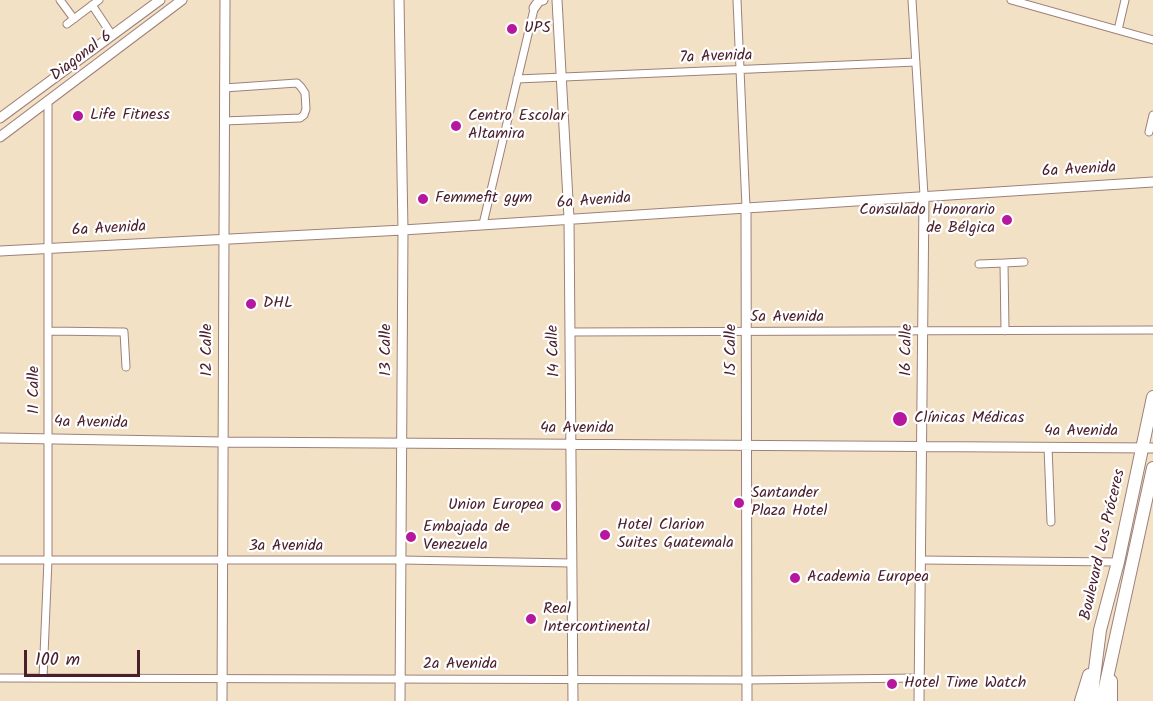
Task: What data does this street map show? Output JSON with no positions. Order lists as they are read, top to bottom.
{
  "streets": {
    "highway": ["Boulevard Los Próceres"],
    "street": [
      "Diagonal 6",
      "7a Avenida",
      "6a Avenida",
      "5a Avenida",
      "12 Calle",
      "13 Calle",
      "15 Calle",
      "16 Calle",
      "14 Calle",
      "11 Calle",
      "4a Avenida",
      "3a Avenida",
      "2a Avenida"
    ]
  },
  "crossings": [
    ["Diagonal 6", "11 Calle"],
    ["7a Avenida", "15 Calle"],
    ["7a Avenida", "16 Calle"],
    ["7a Avenida", "14 Calle"],
    ["6a Avenida", "12 Calle"],
    ["6a Avenida", "13 Calle"],
    ["6a Avenida", "15 Calle"],
    ["6a Avenida", "16 Calle"],
    ["6a Avenida", "14 Calle"],
    ["6a Avenida", "11 Calle"],
    ["5a Avenida", "15 Calle"],
    ["5a Avenida", "16 Calle"],
    ["5a Avenida", "14 Calle"],
    ["12 Calle", "4a Avenida"],
    ["12 Calle", "3a Avenida"],
    ["12 Calle", "2a Avenida"],
    ["13 Calle", "4a Avenida"],
    ["13 Calle", "3a Avenida"],
    ["13 Calle", "2a Avenida"],
    ["15 Calle", "4a Avenida"],
    ["15 Calle", "2a Avenida"],
    ["16 Calle", "4a Avenida"],
    ["16 Calle", "2a Avenida"],
    ["14 Calle", "4a Avenida"],
    ["14 Calle", "3a Avenida"],
    ["14 Calle", "2a Avenida"],
    ["11 Calle", "4a Avenida"],
    ["11 Calle", "3a Avenida"],
    ["11 Calle", "2a Avenida"],
    ["4a Avenida", "Boulevard Los Próceres"]
  ],
  "places": [
    "UPS",
    "Life Fitness",
    "Centro Escolar Altamira",
    "Femmefit gym",
    "Consulado Honorario de Bélgica",
    "DHL",
    "Clínicas Médicas",
    "Santander Plaza Hotel",
    "Union Europea",
    "Hotel Clarion Suites Guatemala",
    "Embajada de Venezuela",
    "Academia Europea",
    "Real Intercontinental",
    "Hotel Time Watch"
  ],
  "scale_bar": "100 m"
}
